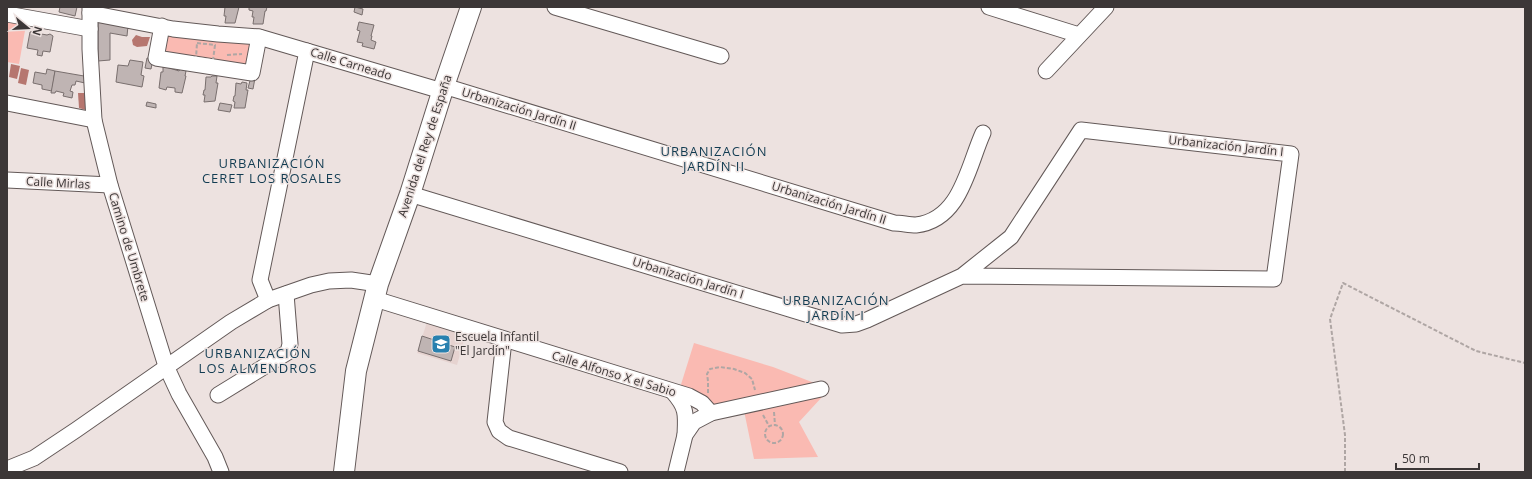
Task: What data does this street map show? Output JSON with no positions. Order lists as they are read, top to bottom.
{
  "streets": {
    "main road": ["Avenida del Rey de España"],
    "street": [
      "Calle Carneado",
      "Urbanización Jardín II",
      "Urbanización Jardín I",
      "Calle Mirlas",
      "Camino de Umbrete",
      "Calle Alfonso X el Sabio"
    ]
  },
  "crossings": [
    ["Calle Carneado", "Urbanización Jardín II"],
    ["Calle Carneado", "Avenida del Rey de España"],
    ["Calle Carneado", "Camino de Umbrete"],
    ["Urbanización Jardín II", "Avenida del Rey de España"],
    ["Avenida del Rey de España", "Urbanización Jardín I"],
    ["Avenida del Rey de España", "Calle Alfonso X el Sabio"],
    ["Calle Mirlas", "Camino de Umbrete"],
    ["Camino de Umbrete", "Calle Alfonso X el Sabio"]
  ],
  "districts": [
    "URBANIZACIÓN JARDÍN II",
    "URBANIZACIÓN CERET LOS ROSALES",
    "URBANIZACIÓN JARDÍN I",
    "URBANIZACIÓN LOS ALMENDROS"
  ],
  "places": {
    "school or university": ["Escuela Infantil \"El Jardín\""]
  },
  "scale_bar": "50 m",
  "north": "right"
}
